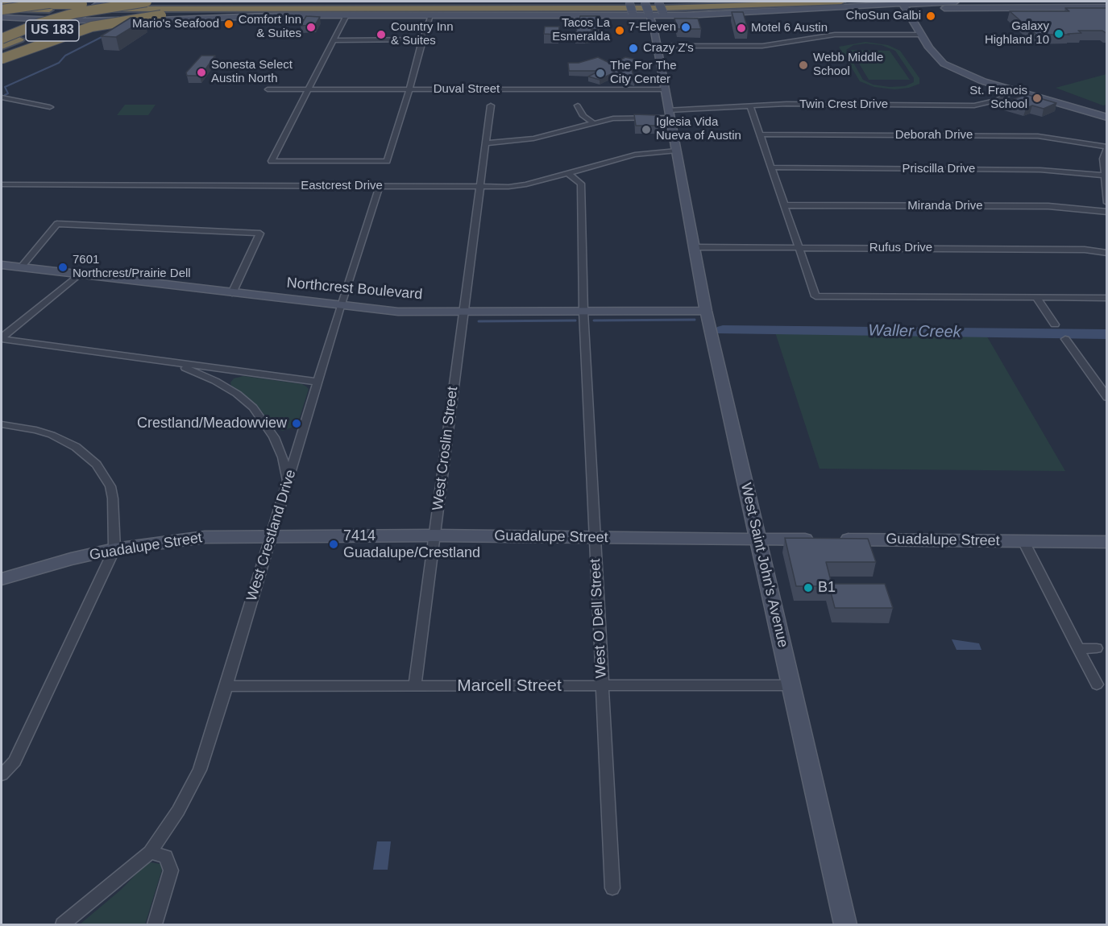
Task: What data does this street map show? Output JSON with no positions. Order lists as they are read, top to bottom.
{
  "streets": {
    "highway": ["US 183"],
    "street": [
      "Duval Street",
      "Twin Crest Drive",
      "Deborah Drive",
      "Priscilla Drive",
      "Eastcrest Drive",
      "Miranda Drive",
      "Rufus Drive",
      "Northcrest Boulevard",
      "West Croslin Street",
      "West Crestland Drive",
      "Guadalupe Street",
      "West Saint John's Avenue",
      "West O Dell Street",
      "Marcell Street"
    ]
  },
  "crossings": [
    ["Duval Street", "West Saint John's Avenue"],
    ["Twin Crest Drive", "West Croslin Street"],
    ["Twin Crest Drive", "West Saint John's Avenue"],
    ["Eastcrest Drive", "West Croslin Street"],
    ["Eastcrest Drive", "West Crestland Drive"],
    ["Eastcrest Drive", "West Saint John's Avenue"],
    ["Eastcrest Drive", "West O Dell Street"],
    ["Rufus Drive", "West Saint John's Avenue"],
    ["Northcrest Boulevard", "West Croslin Street"],
    ["Northcrest Boulevard", "West Crestland Drive"],
    ["Northcrest Boulevard", "West Saint John's Avenue"],
    ["Northcrest Boulevard", "West O Dell Street"],
    ["West Croslin Street", "Guadalupe Street"],
    ["West Croslin Street", "Marcell Street"],
    ["West Crestland Drive", "Guadalupe Street"],
    ["West Crestland Drive", "Marcell Street"],
    ["Guadalupe Street", "West Saint John's Avenue"],
    ["Guadalupe Street", "West O Dell Street"],
    ["West Saint John's Avenue", "Marcell Street"],
    ["West O Dell Street", "Marcell Street"]
  ],
  "water": ["Waller Creek"],
  "places": [
    "ChoSun Galbi",
    "Mario's Seafood",
    "Comfort Inn & Suites",
    "7-Eleven",
    "Motel 6 Austin",
    "Tacos La Esmeralda",
    "Galaxy Highland 10",
    "Country Inn & Suites",
    "Crazy Z's",
    "Webb Middle School",
    "Sonesta Select Austin North",
    "The For The City Center",
    "St. Francis School",
    "Iglesia Vida Nueva of Austin",
    "7601 Northcrest/Prairie Dell",
    "Crestland/Meadowview",
    "7414 Guadalupe/Crestland",
    "B1"
  ]
}
